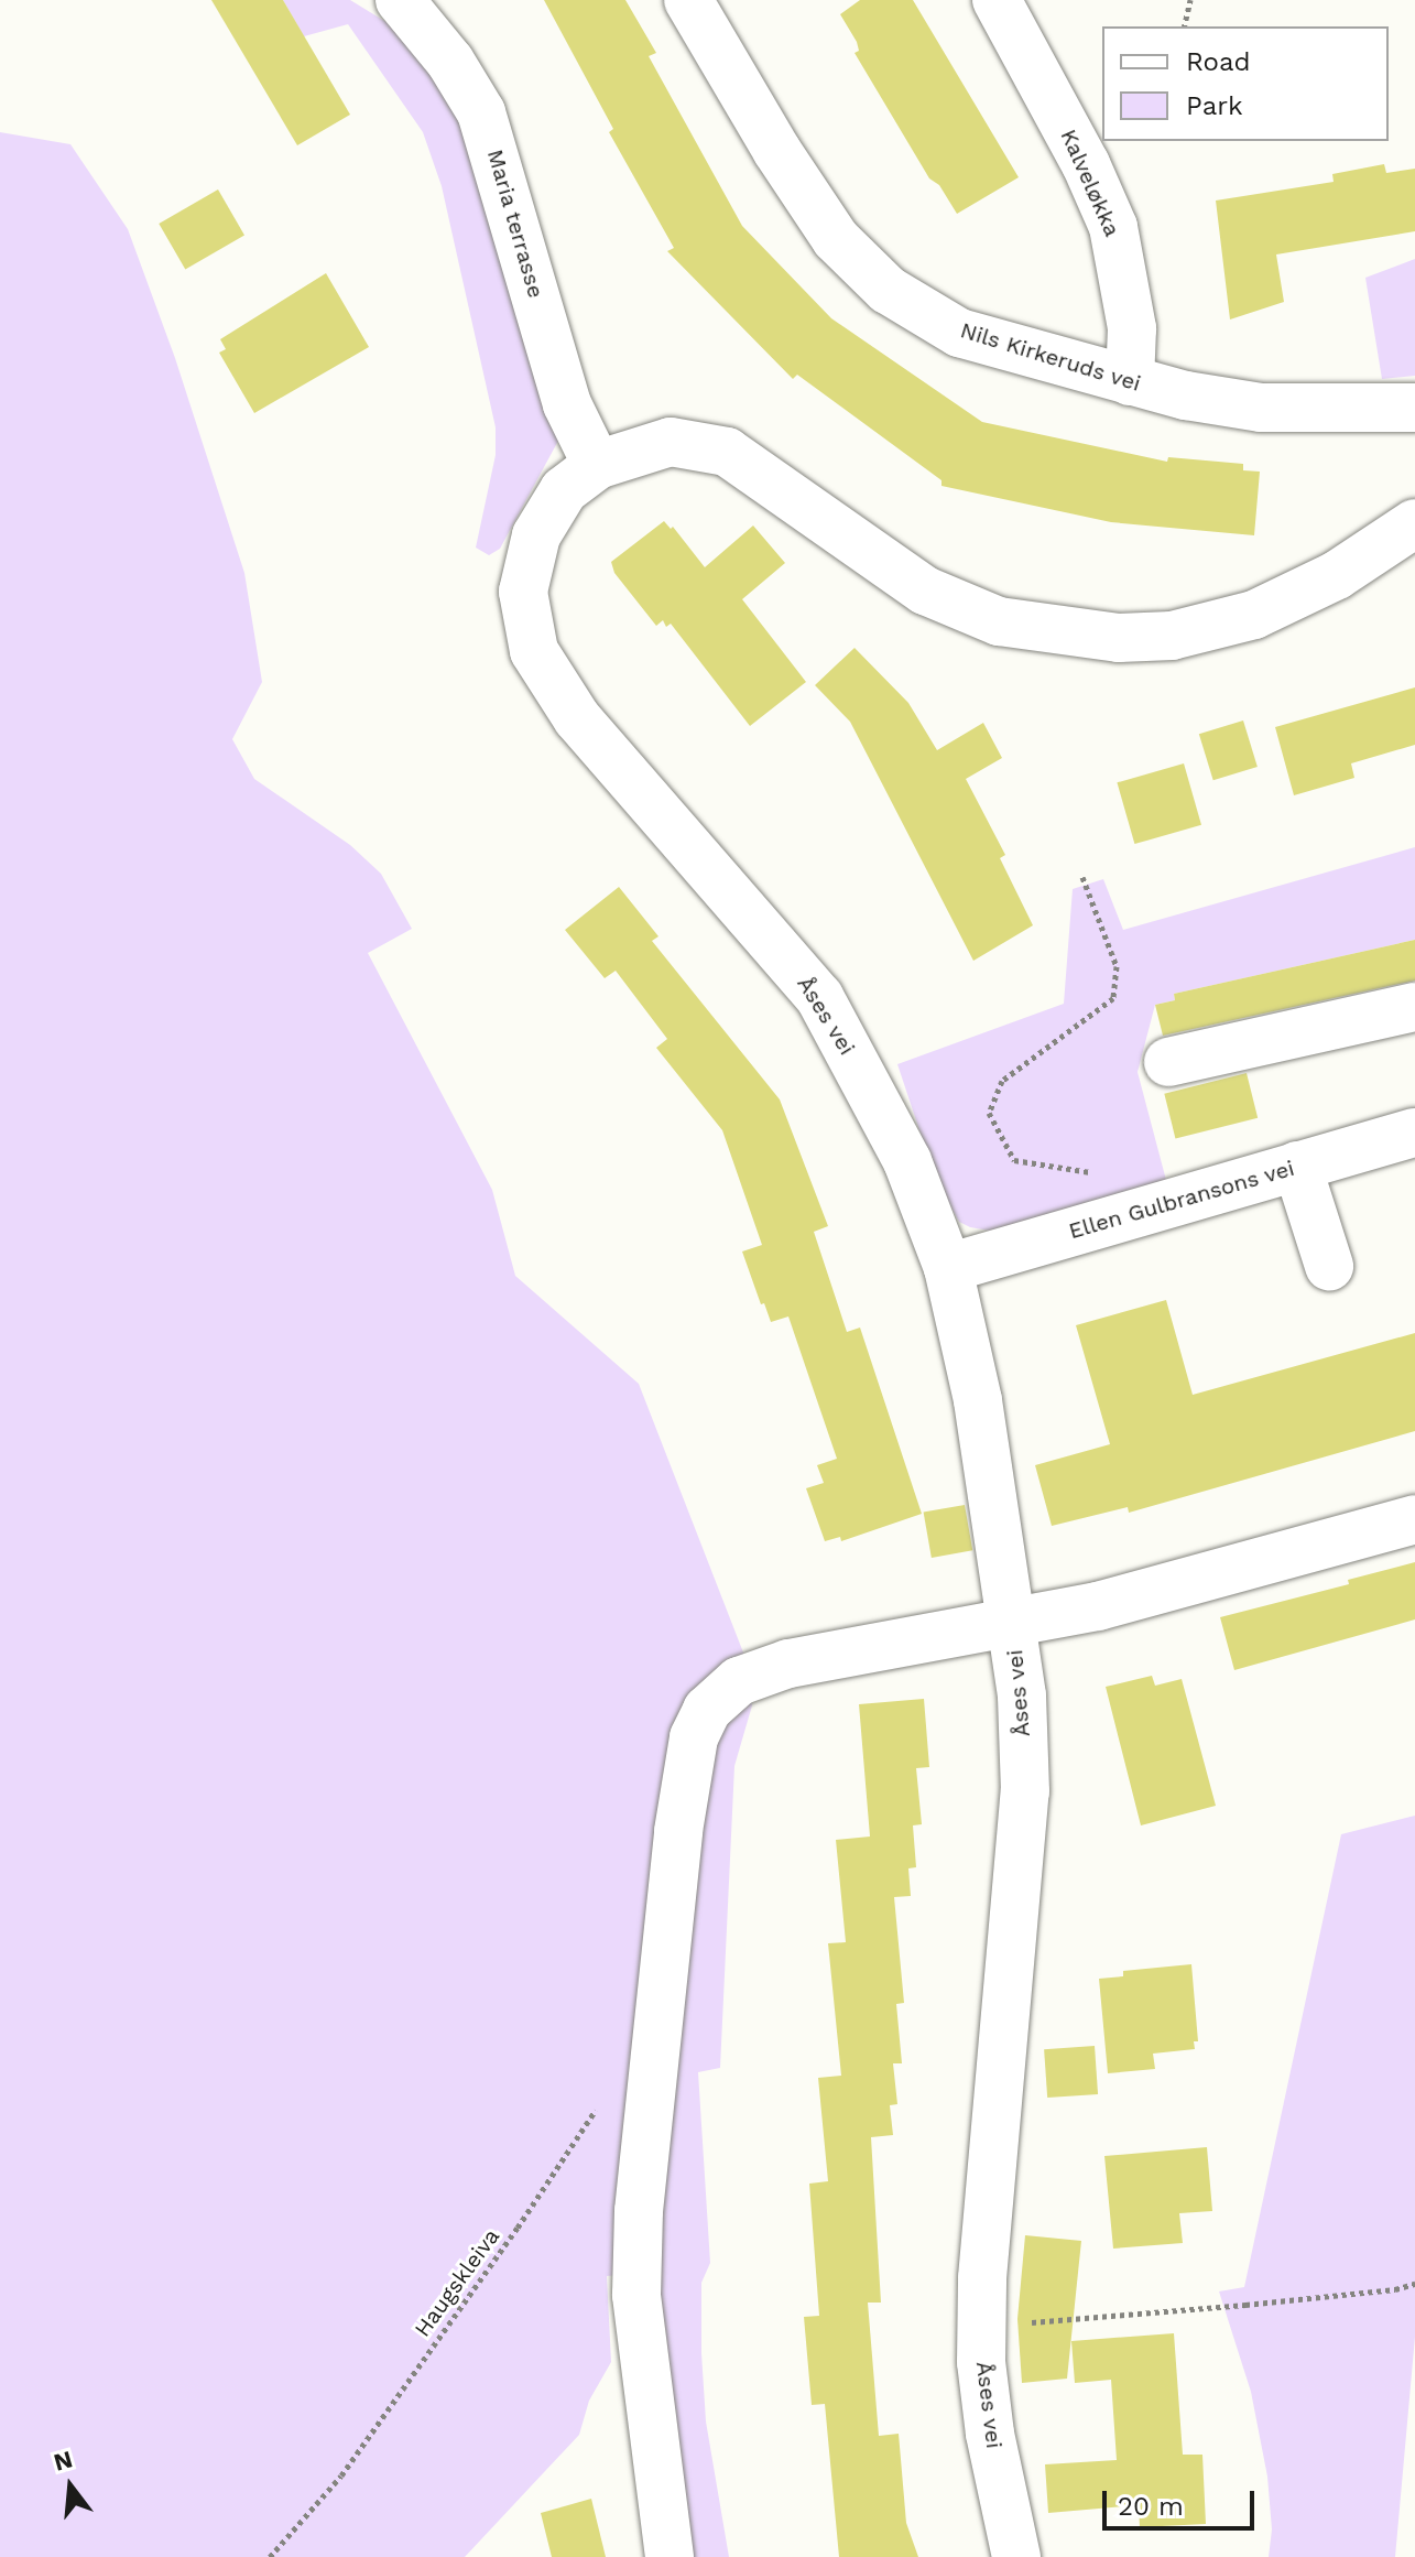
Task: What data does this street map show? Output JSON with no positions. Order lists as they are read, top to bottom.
{
  "streets": {
    "street": [
      "Kalveløkka",
      "Maria terrasse",
      "Nils Kirkeruds vei",
      "Åses vei",
      "Ellen Gulbransons vei"
    ],
    "path": ["Haugskleiva"]
  },
  "crossings": [
    ["Kalveløkka", "Nils Kirkeruds vei"],
    ["Maria terrasse", "Åses vei"],
    ["Åses vei", "Ellen Gulbransons vei"]
  ],
  "legend": ["Road", "Park"],
  "scale_bar": "20 m",
  "north": "top"
}
